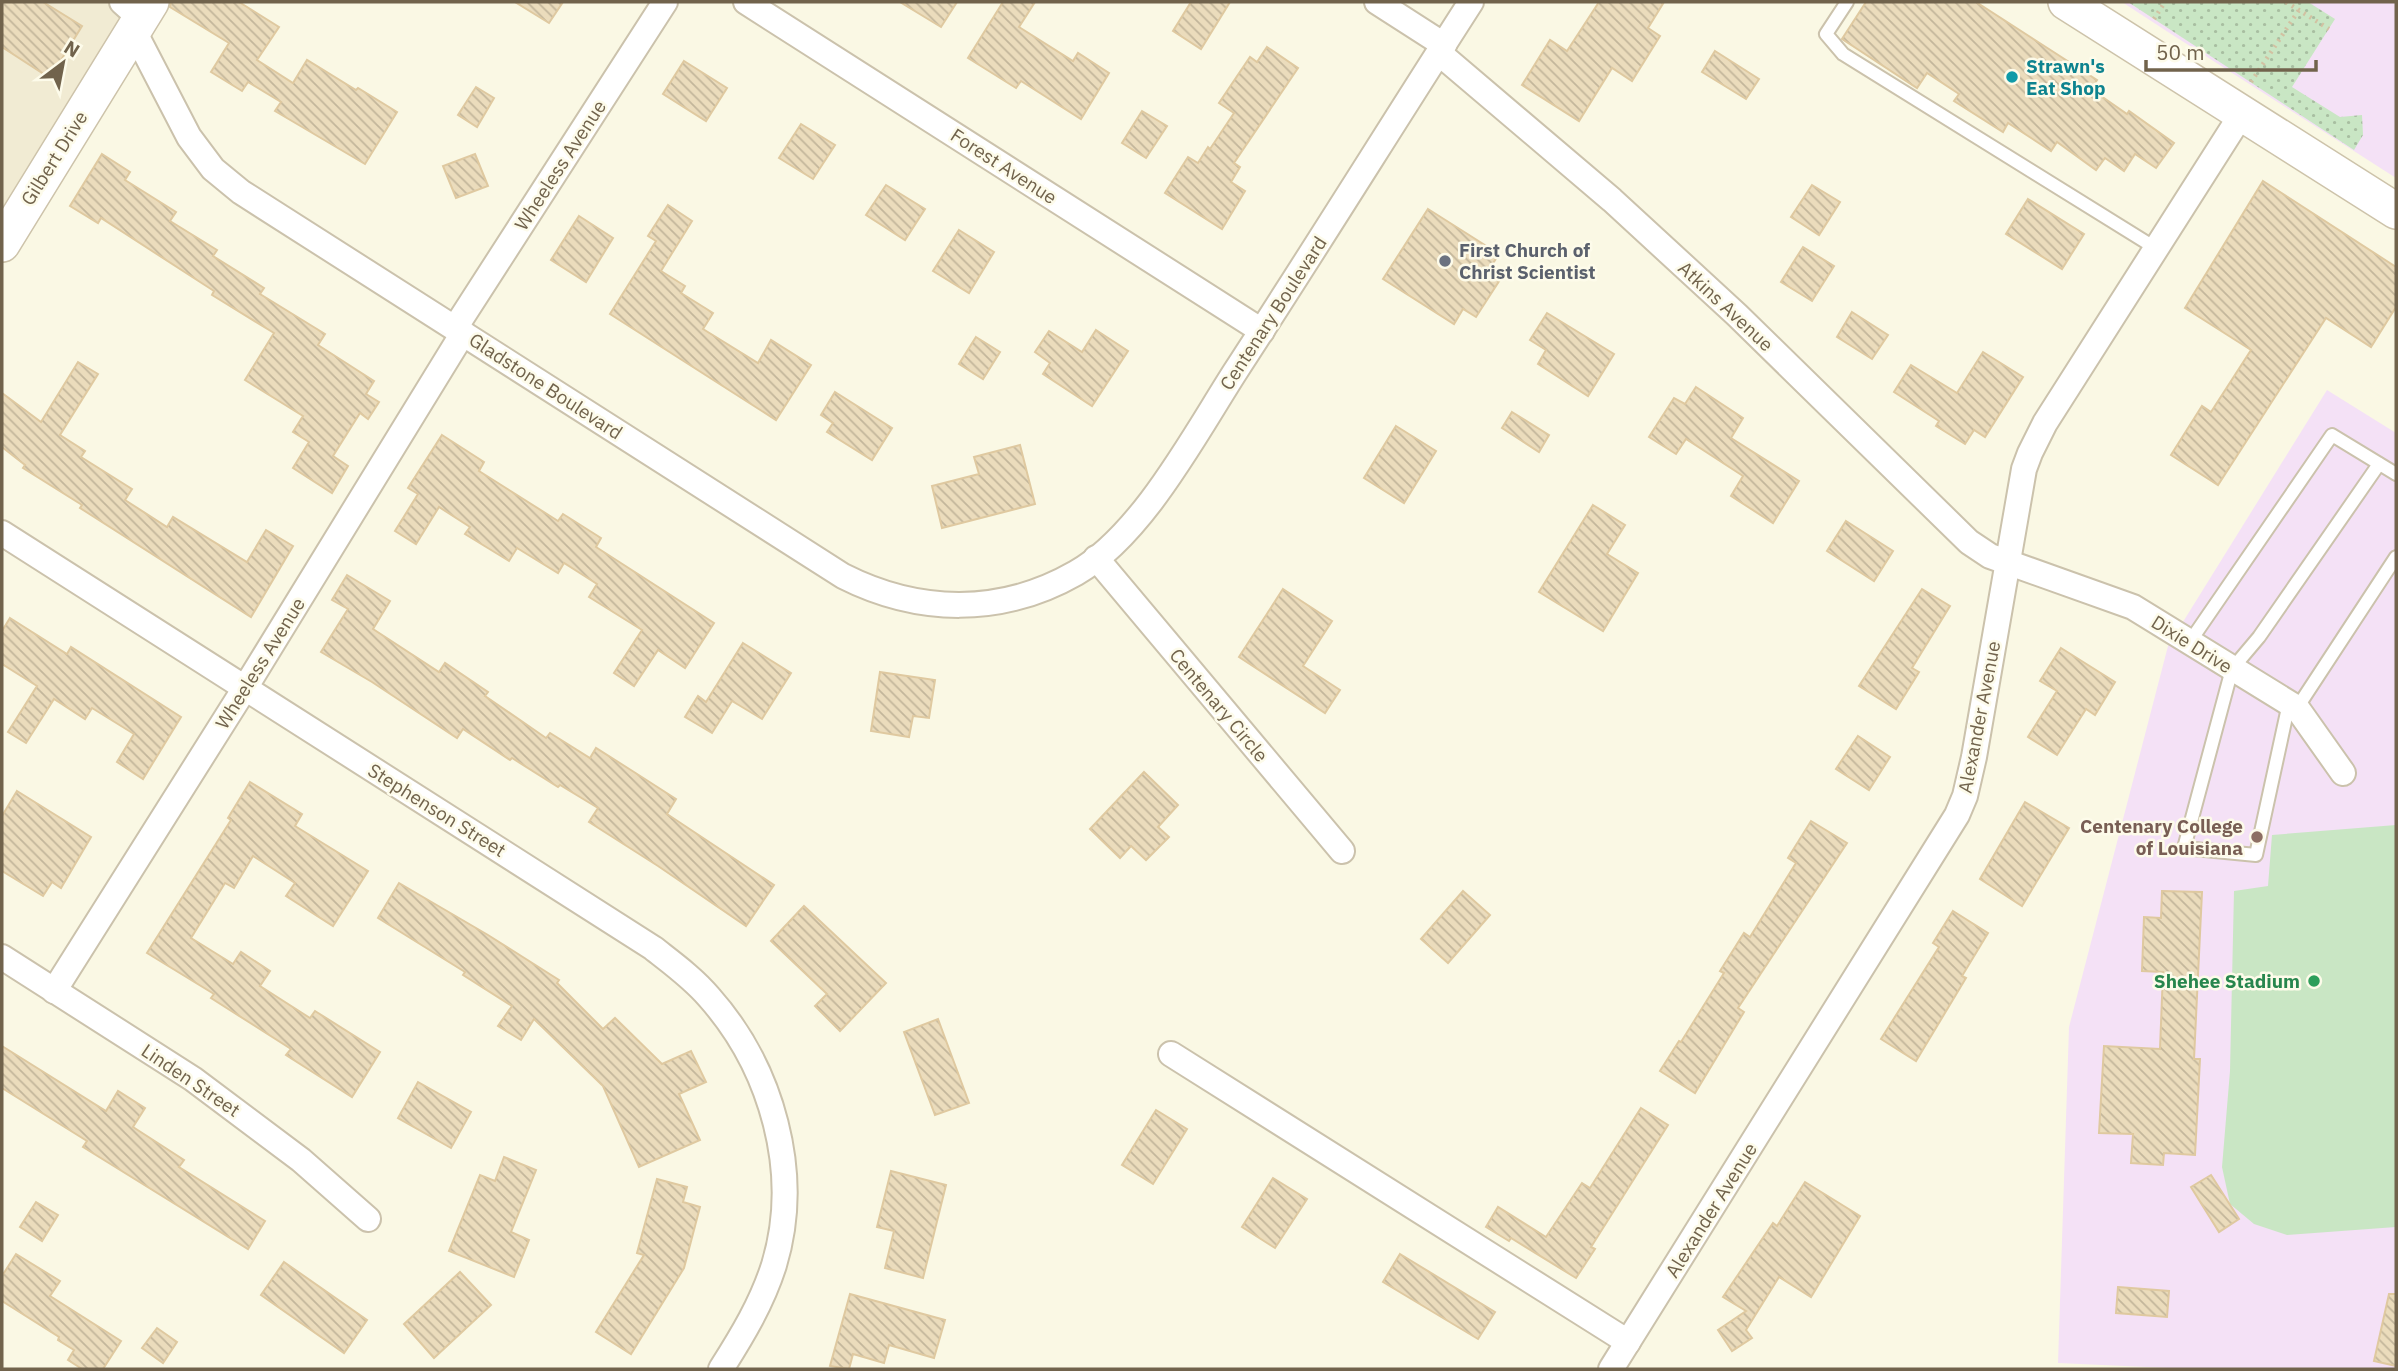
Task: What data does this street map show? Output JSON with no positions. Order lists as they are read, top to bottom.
{
  "streets": {
    "main road": ["Gilbert Drive"],
    "street": [
      "Wheeless Avenue",
      "Forest Avenue",
      "Atkins Avenue",
      "Centenary Boulevard",
      "Gladstone Boulevard",
      "Dixie Drive",
      "Centenary Circle",
      "Alexander Avenue",
      "Stephenson Street",
      "Linden Street"
    ]
  },
  "crossings": [
    ["Gilbert Drive", "Gladstone Boulevard"],
    ["Wheeless Avenue", "Gladstone Boulevard"],
    ["Wheeless Avenue", "Stephenson Street"],
    ["Wheeless Avenue", "Linden Street"],
    ["Forest Avenue", "Centenary Boulevard"],
    ["Atkins Avenue", "Centenary Boulevard"],
    ["Atkins Avenue", "Dixie Drive"],
    ["Atkins Avenue", "Alexander Avenue"],
    ["Centenary Boulevard", "Gladstone Boulevard"],
    ["Centenary Boulevard", "Centenary Circle"],
    ["Dixie Drive", "Alexander Avenue"]
  ],
  "places": [
    "Strawn's Eat Shop",
    "First Church of Christ Scientist",
    "Centenary College of Louisiana",
    "Shehee Stadium"
  ],
  "scale_bar": "50 m",
  "north": "top right"
}
